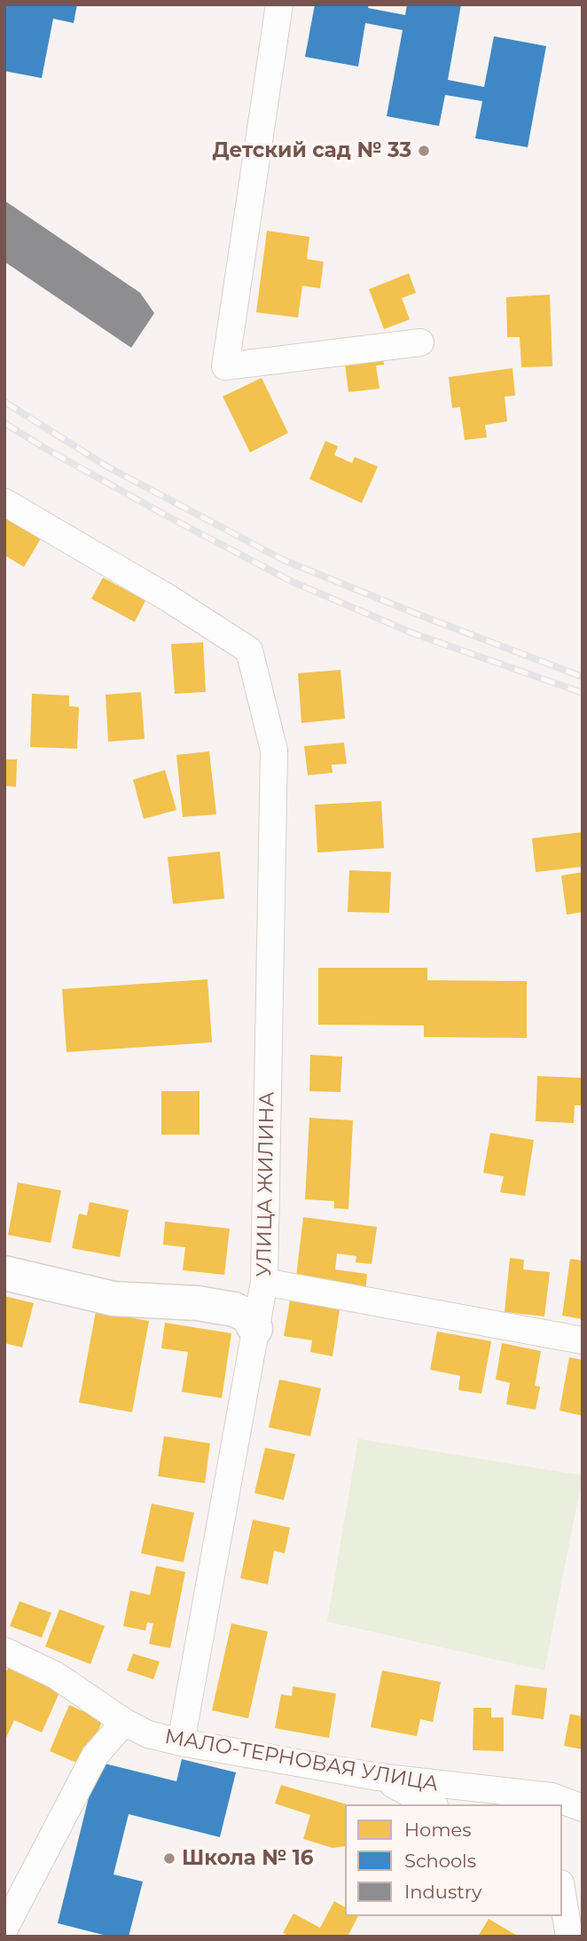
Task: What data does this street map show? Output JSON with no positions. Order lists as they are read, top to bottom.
{
  "streets": {
    "street": ["УЛИЦА ЖИЛИНА", "МАЛО-ТЕРНОВАЯ УЛИЦА"]
  },
  "crossings": [
    ["УЛИЦА ЖИЛИНА", "МАЛО-ТЕРНОВАЯ УЛИЦА"]
  ],
  "places": ["Детский сад № 33", "Школа № 16"],
  "legend": ["Homes", "Schools", "Industry"]
}
